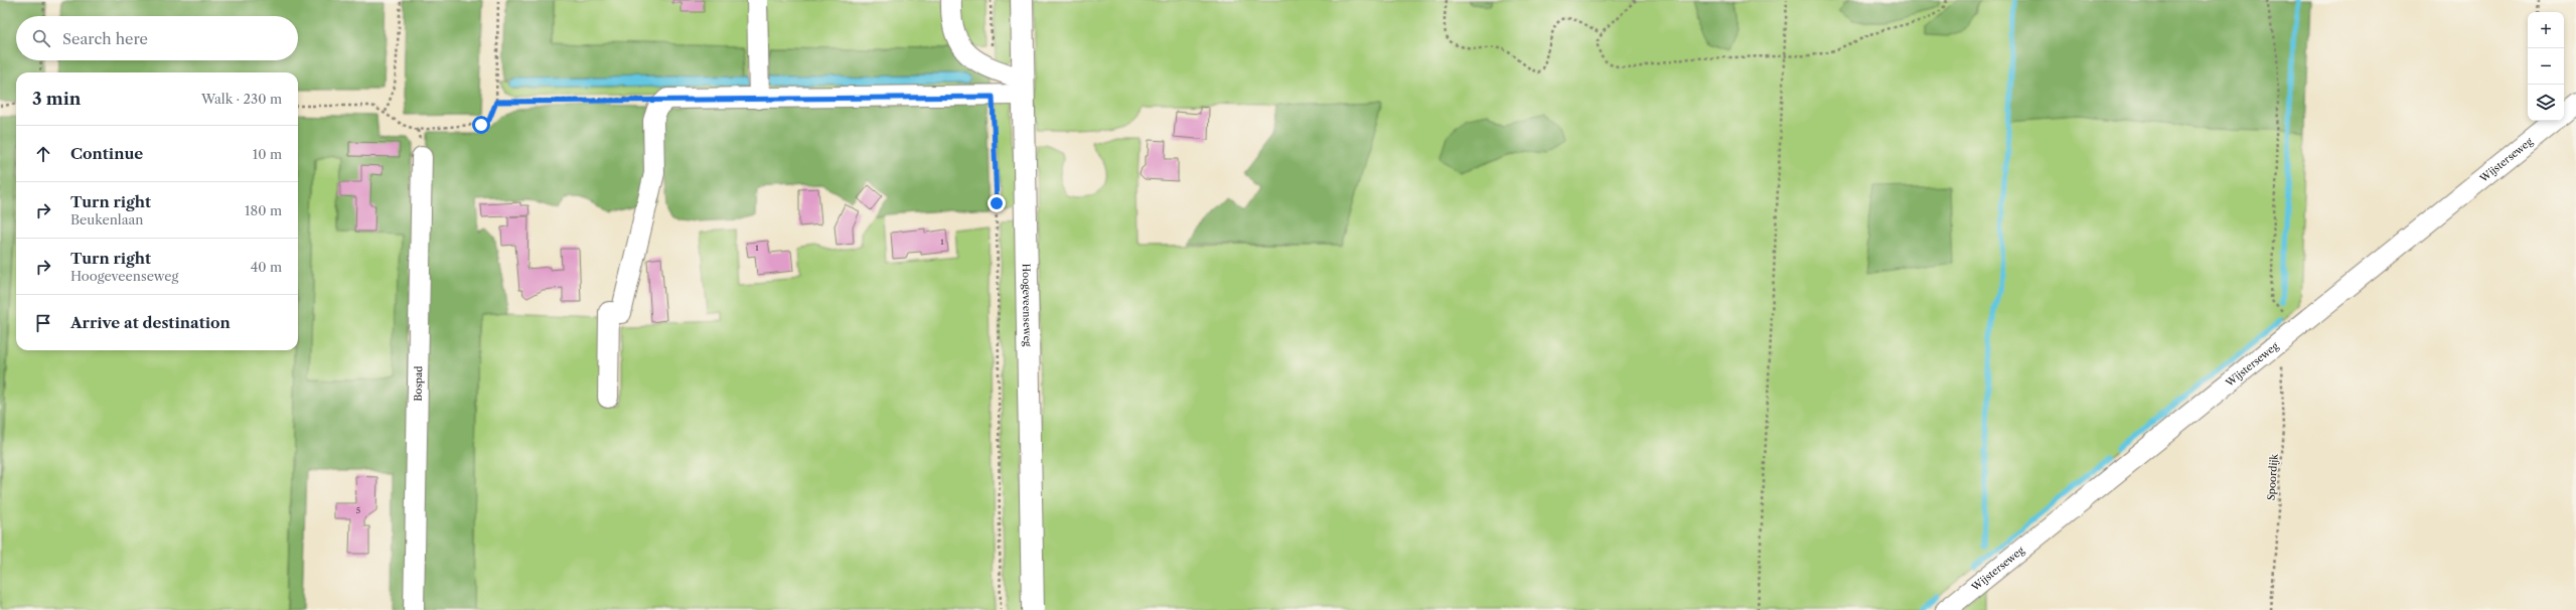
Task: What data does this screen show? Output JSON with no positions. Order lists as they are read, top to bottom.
{
  "streets": {
    "main road": ["Hoogeveenseweg"],
    "street": ["Wijsterseweg", "Bospad"],
    "path": ["Spoordijk"]
  },
  "crossings": [
    ["Wijsterseweg", "Spoordijk"]
  ],
  "house_numbers": ["1", "1", "5"],
  "page": {
    "map_buttons": ["+", "−"],
    "search": "Search here",
    "heading": ["3 min", "Walk · 230 m"],
    "list": [
      ["Continue", "10 m"],
      ["Turn right", "Beukenlaan", "180 m"],
      ["Turn right", "Hoogeveenseweg", "40 m"],
      "Arrive at destination"
    ]
  }
}
